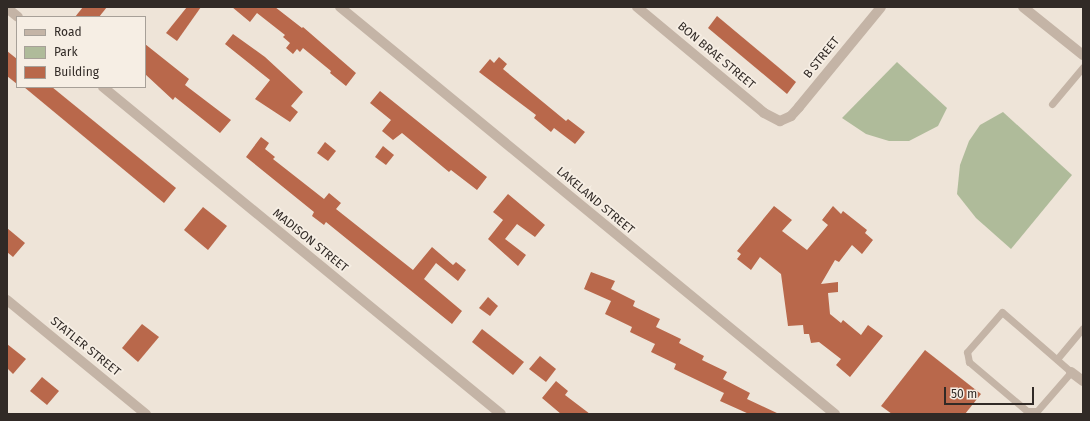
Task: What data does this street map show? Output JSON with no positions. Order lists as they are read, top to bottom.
{
  "streets": {
    "street": [
      "BON BRAE STREET",
      "B STREET",
      "LAKELAND STREET",
      "MADISON STREET",
      "STATLER STREET"
    ]
  },
  "crossings": [
    ["BON BRAE STREET", "B STREET"]
  ],
  "legend": ["Road", "Park", "Building"],
  "scale_bar": "50 m"
}
